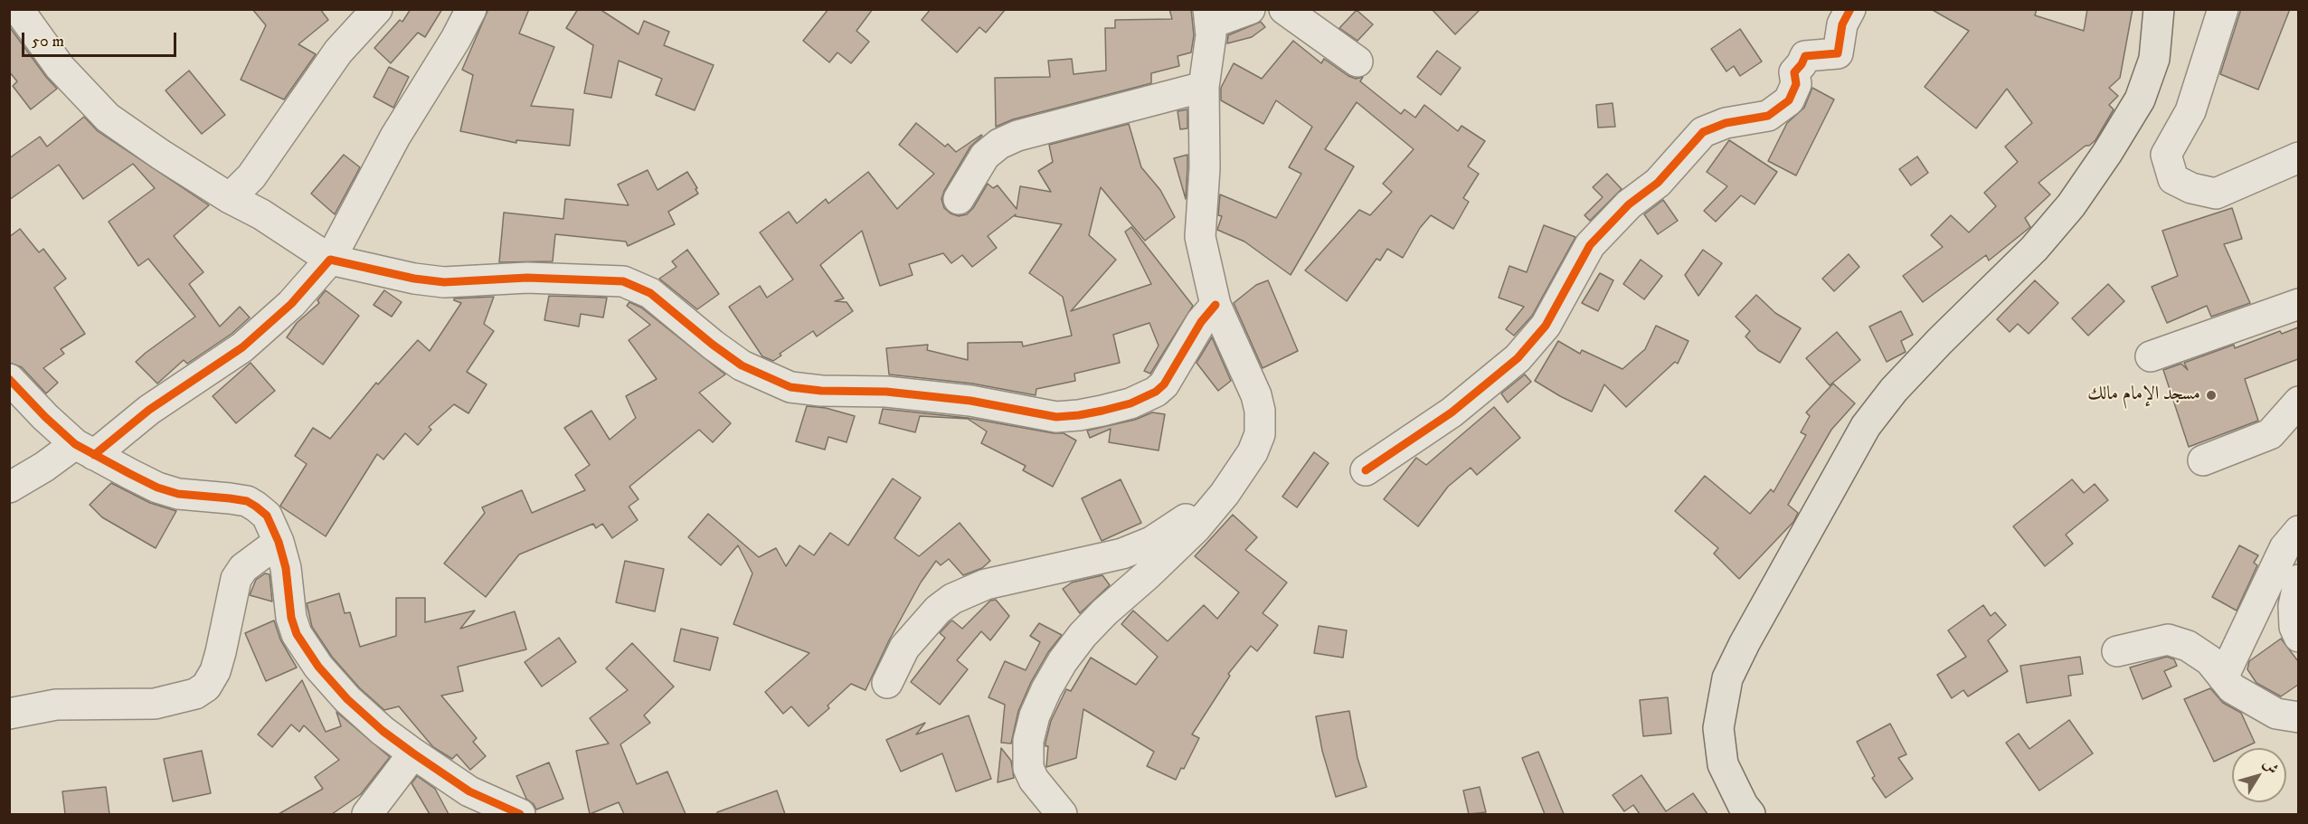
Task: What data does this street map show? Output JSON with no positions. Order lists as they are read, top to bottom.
{
  "places": ["مسجد الإمام مالك"],
  "scale_bar": "50 m",
  "north": "top right"
}
